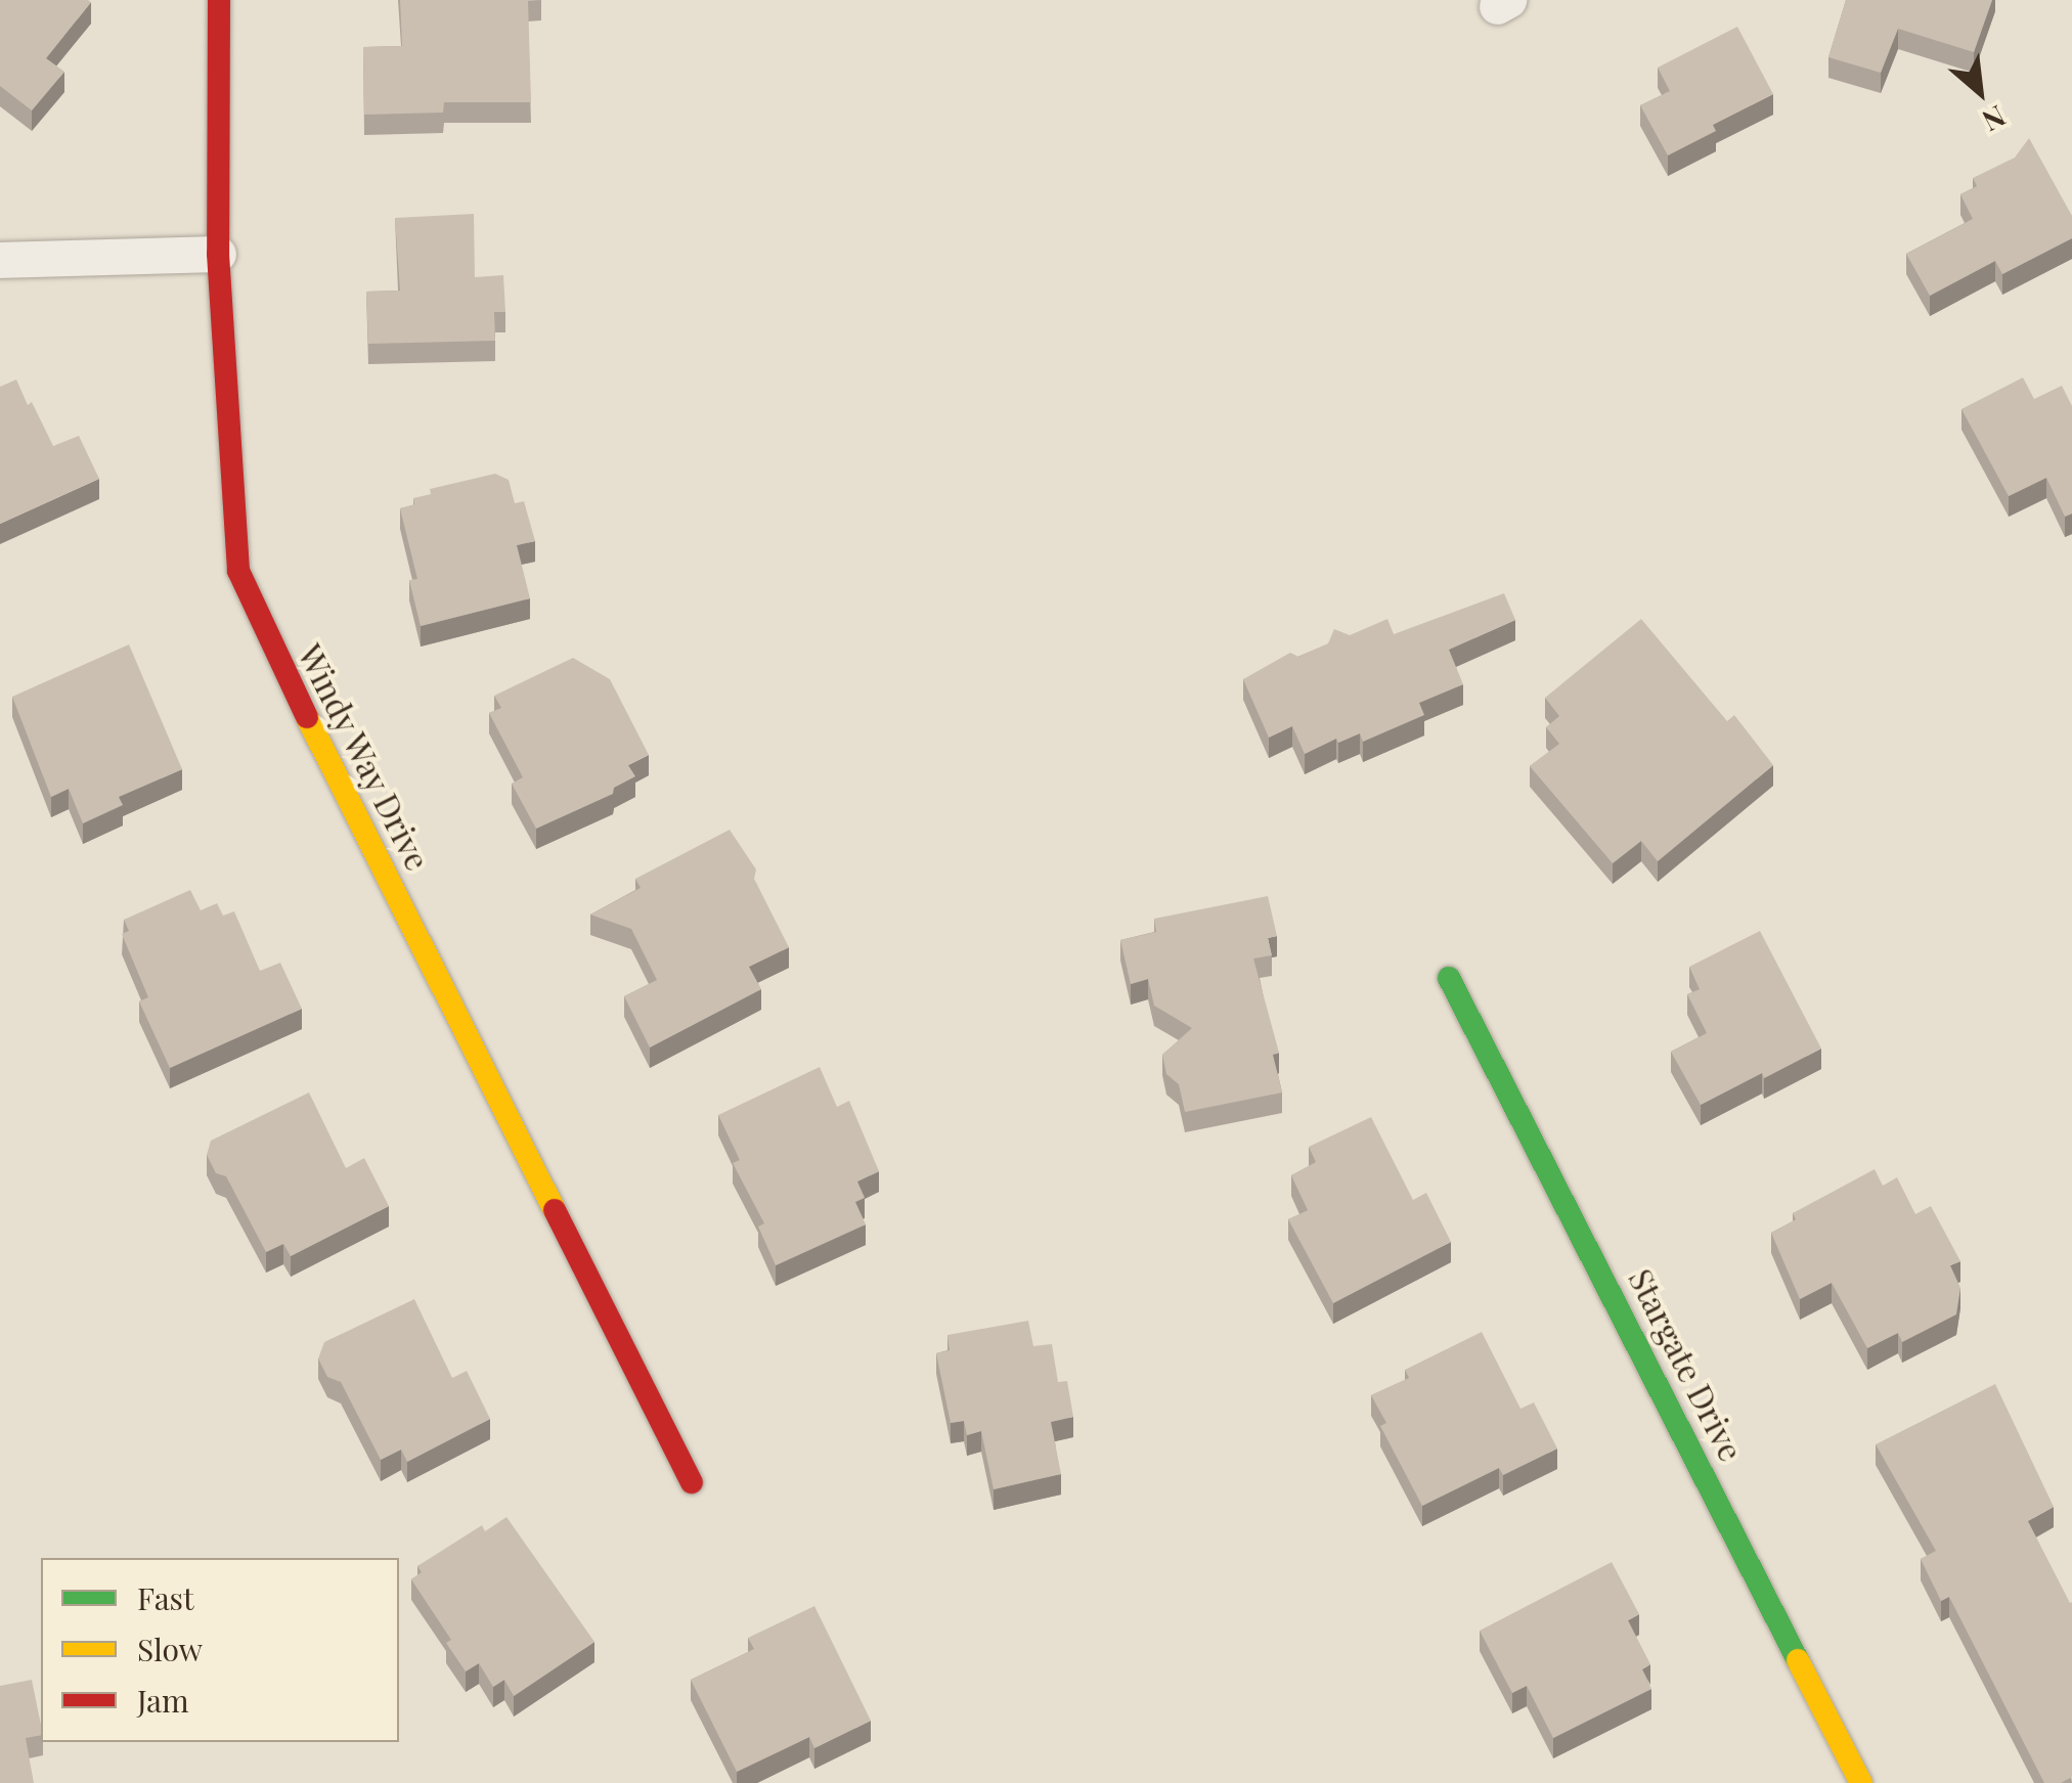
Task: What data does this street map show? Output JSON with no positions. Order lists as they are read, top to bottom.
{
  "streets": {
    "street": ["Windy Way Drive", "Stargate Drive"]
  },
  "legend": ["Fast", "Slow", "Jam"],
  "north": "bottom right"
}
